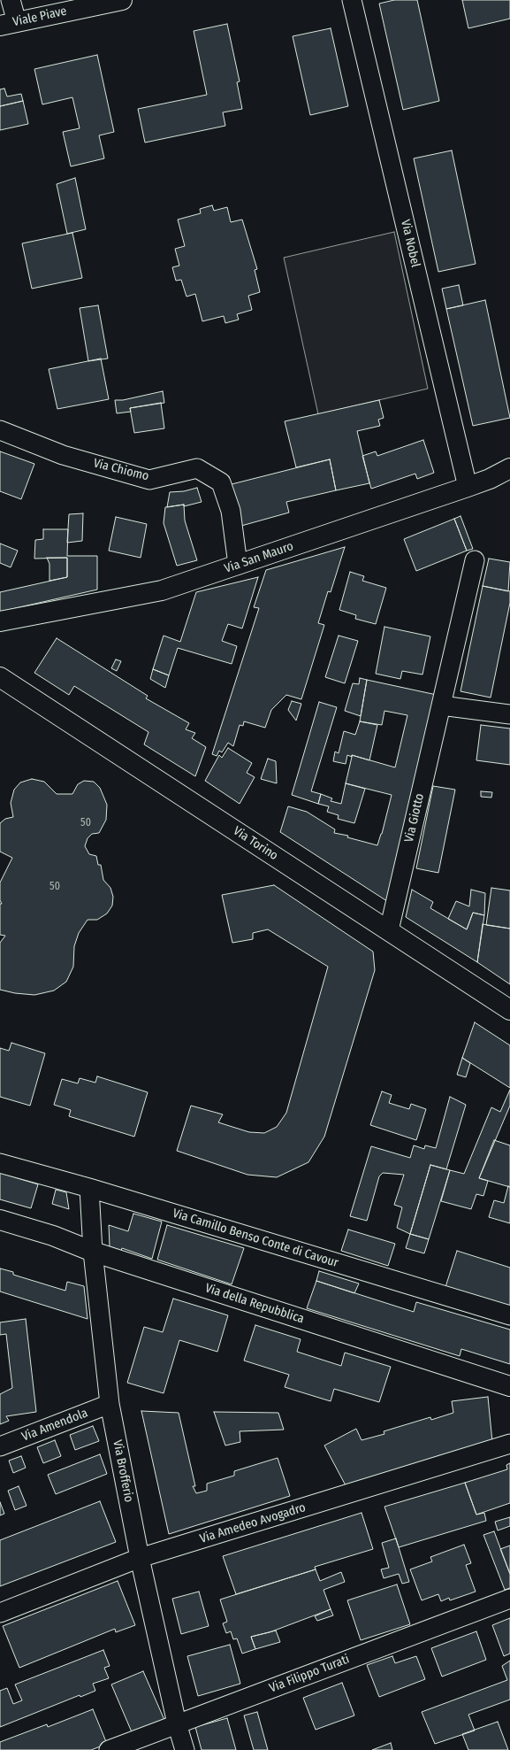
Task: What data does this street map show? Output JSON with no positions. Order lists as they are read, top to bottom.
{
  "streets": {
    "street": [
      "Viale Piave",
      "Via Nobel",
      "Via Chiomo",
      "Via San Mauro",
      "Via Giotto",
      "Via Torino",
      "Via Camillo Benso Conte di Cavour",
      "Via della Repubblica",
      "Via Amendola",
      "Via Brofferio",
      "Via Amedeo Avogadro",
      "Via Filippo Turati"
    ]
  },
  "crossings": [
    ["Via Nobel", "Via San Mauro"],
    ["Via Chiomo", "Via San Mauro"],
    ["Via Giotto", "Via Torino"],
    ["Via Camillo Benso Conte di Cavour", "Via Brofferio"],
    ["Via della Repubblica", "Via Brofferio"],
    ["Via Amendola", "Via Brofferio"],
    ["Via Brofferio", "Via Amedeo Avogadro"],
    ["Via Brofferio", "Via Filippo Turati"]
  ],
  "house_numbers": ["50", "50"]
}
